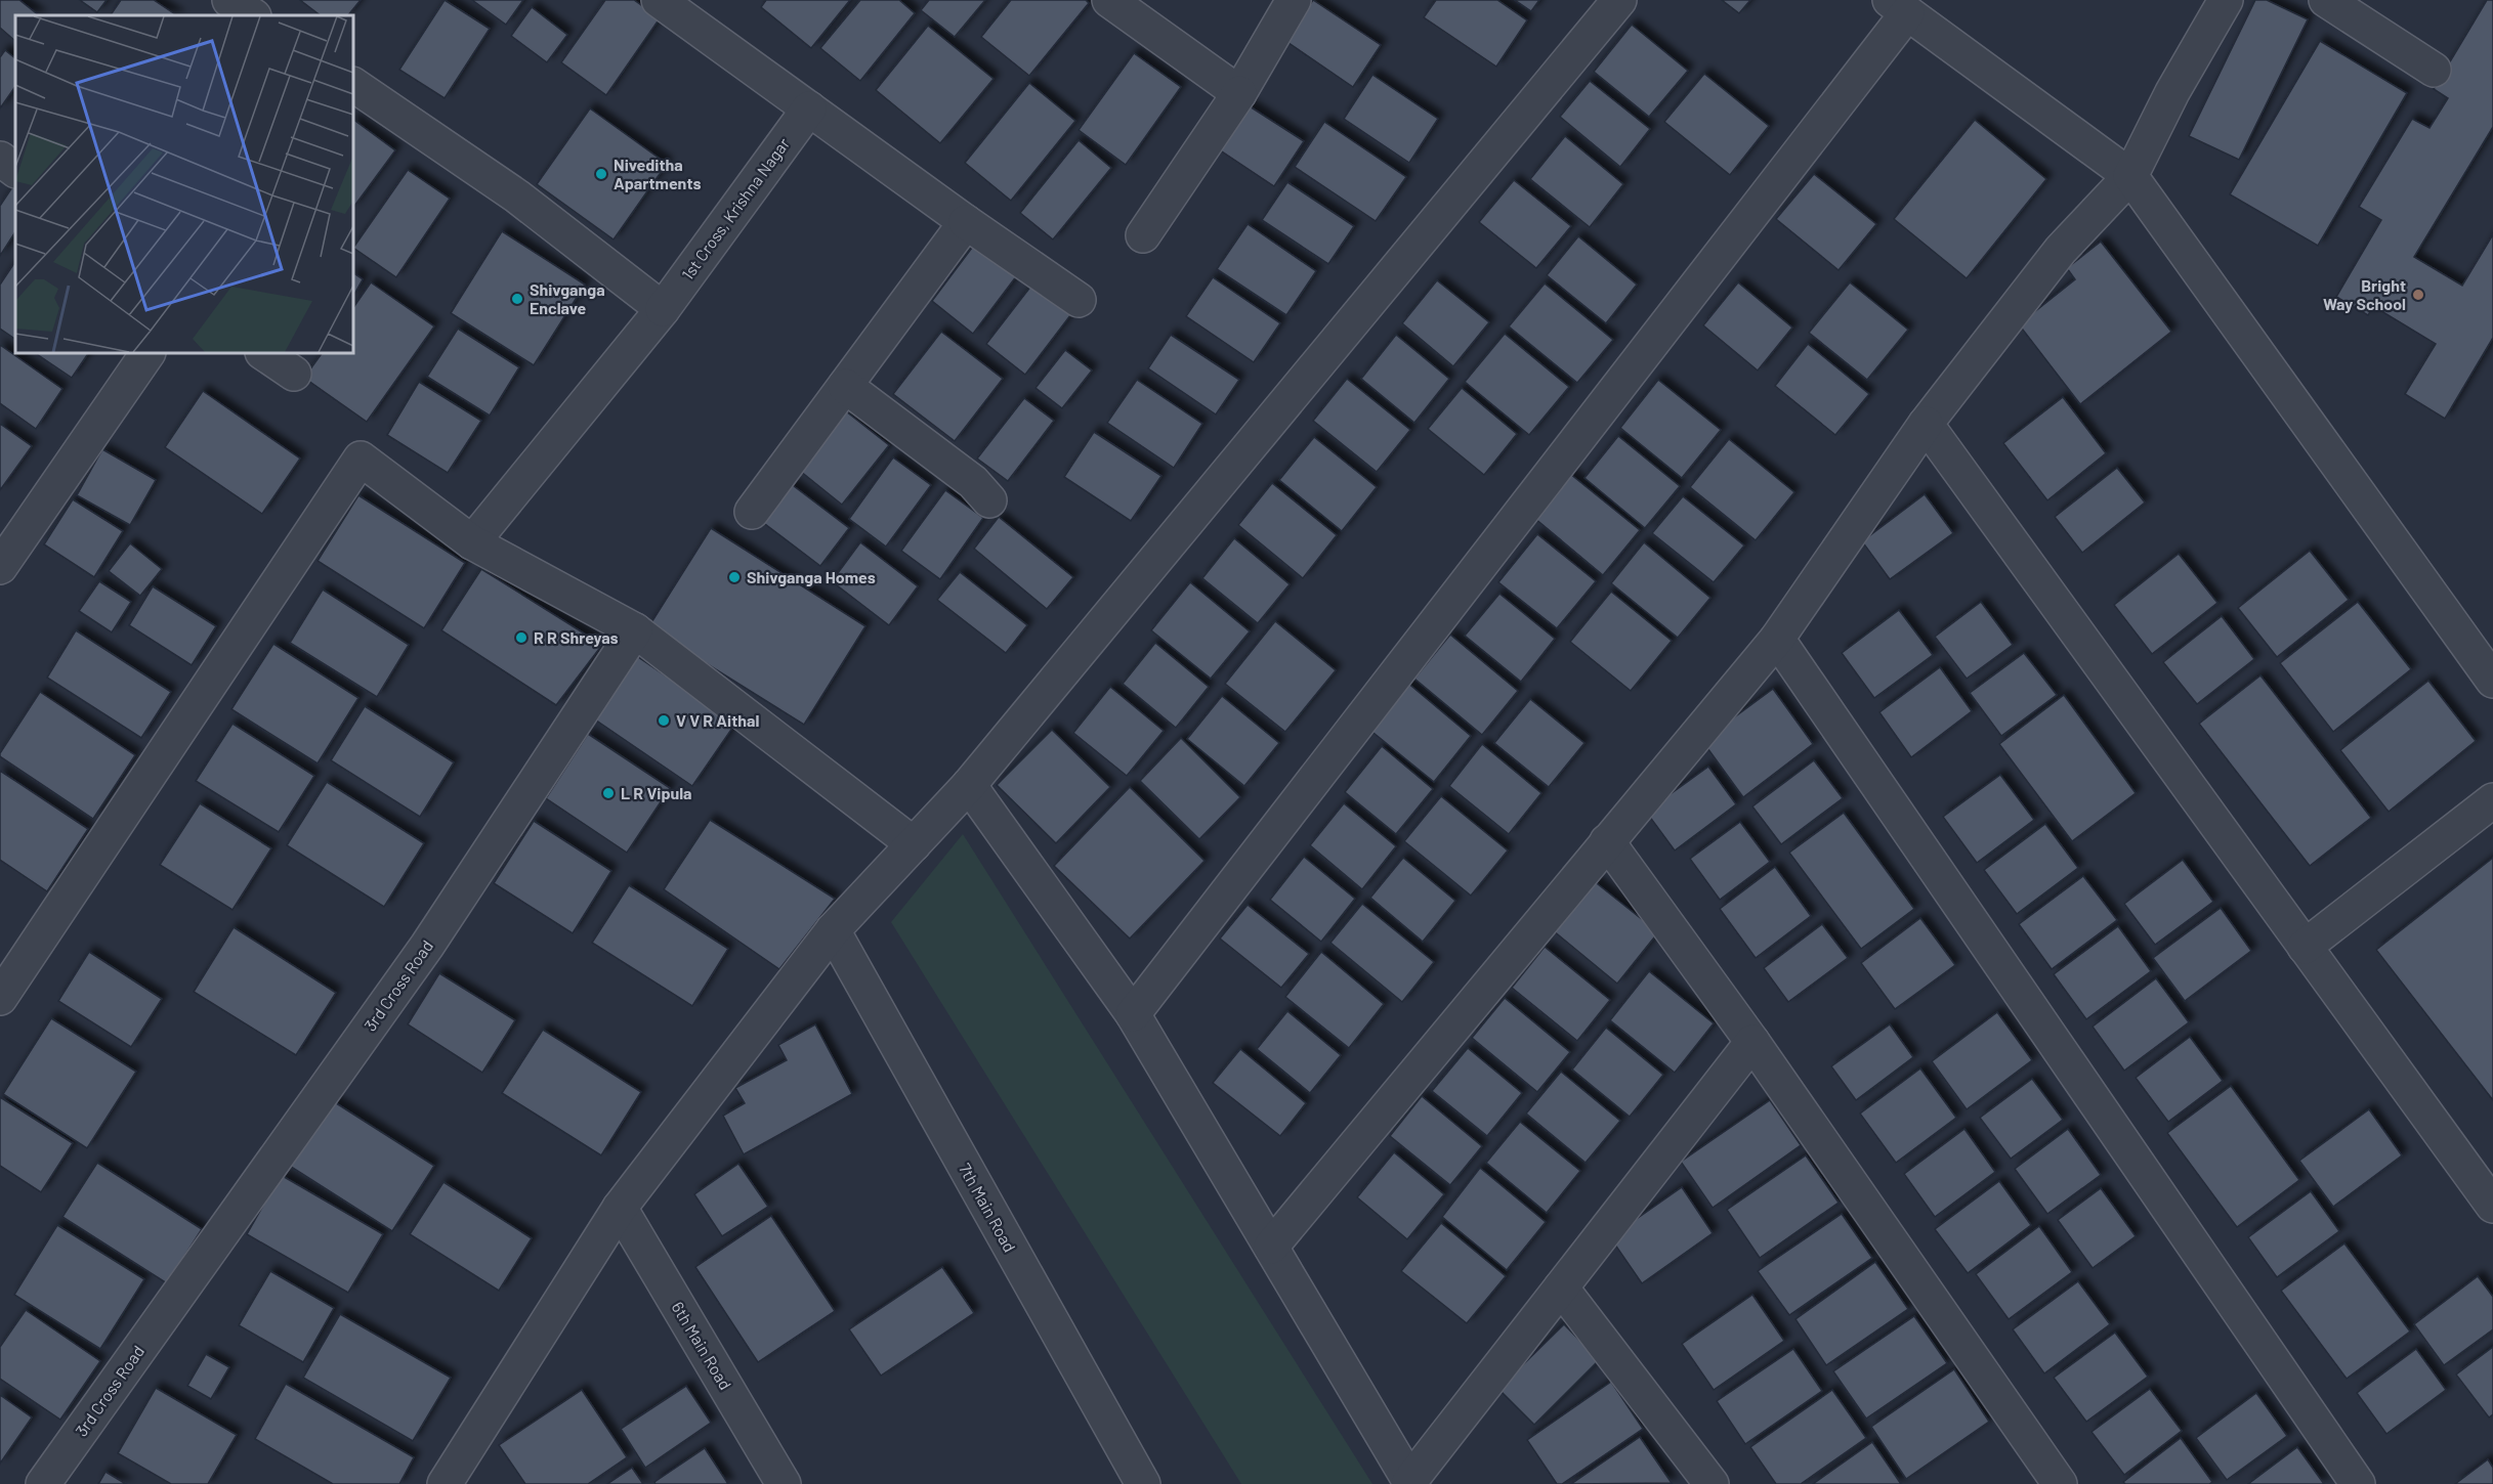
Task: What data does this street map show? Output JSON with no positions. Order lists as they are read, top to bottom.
{
  "streets": {
    "street": [
      "1st Cross, Krishna Nagar",
      "3rd Cross Road",
      "7th Main Road",
      "6th Main Road"
    ]
  },
  "places": [
    "Niveditha Apartments",
    "Bright Way School",
    "Shivganga Enclave",
    "Shivganga Homes",
    "R R Shreyas",
    "V V R Aithal",
    "L R Vipula"
  ]
}
